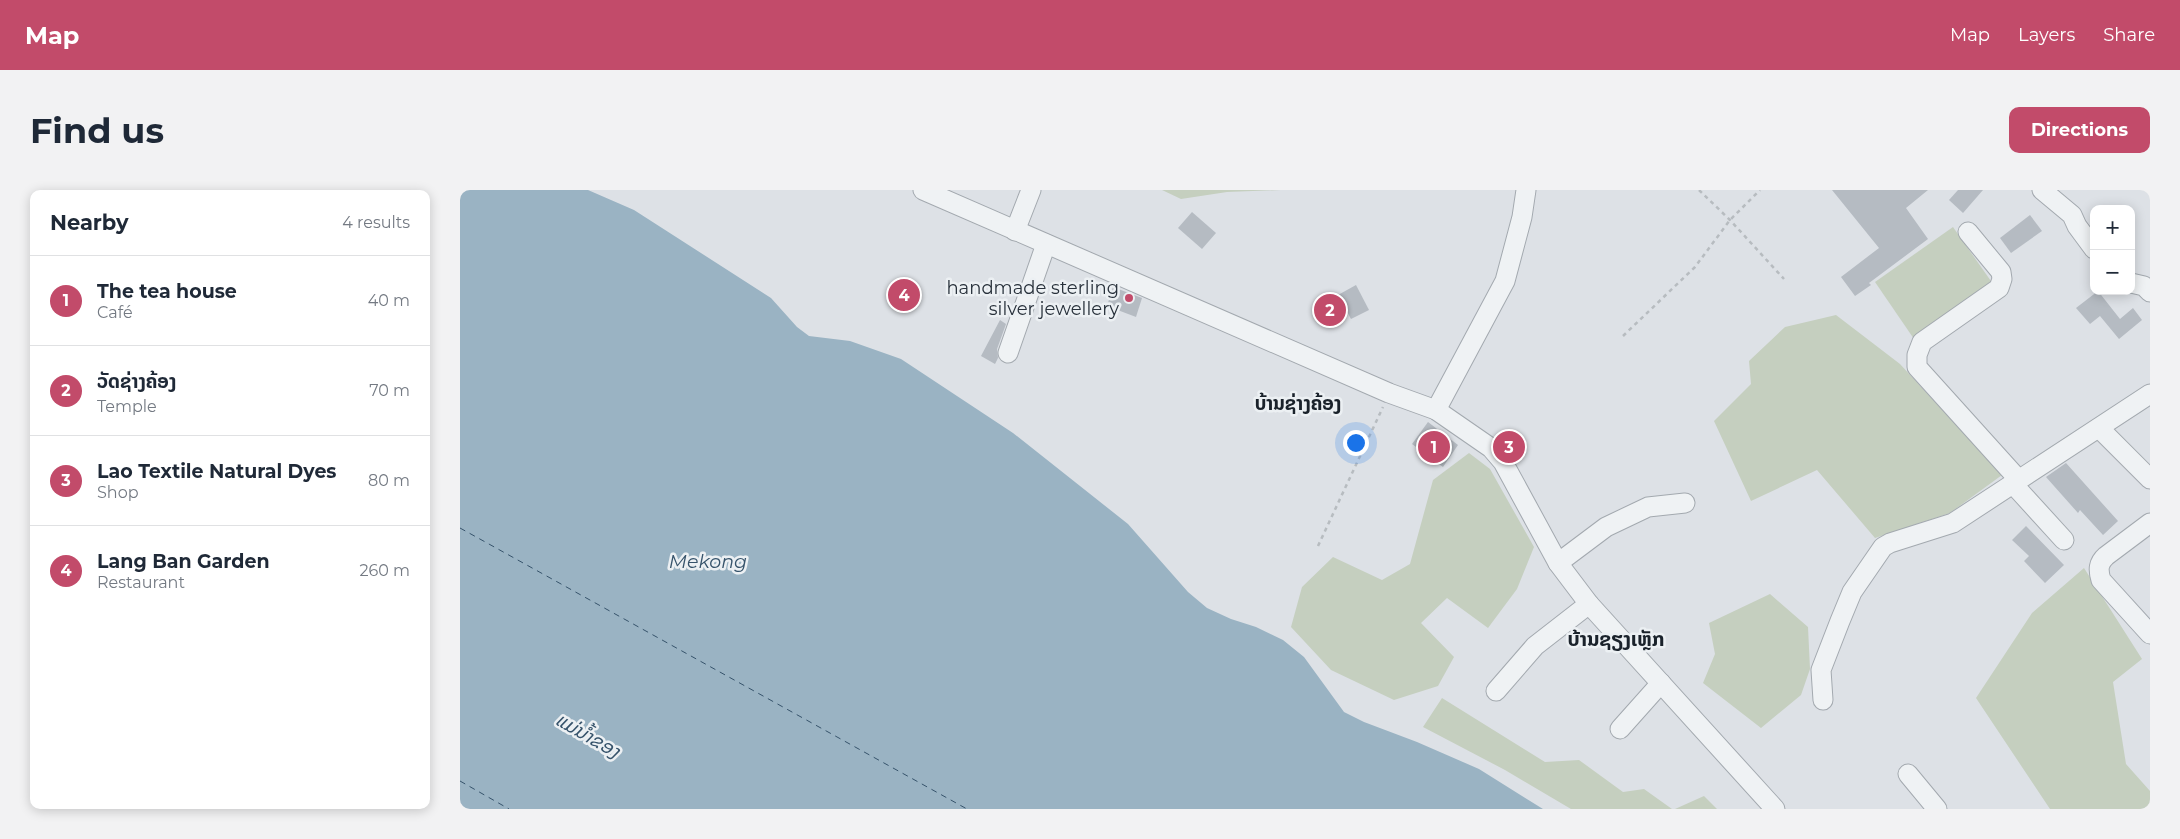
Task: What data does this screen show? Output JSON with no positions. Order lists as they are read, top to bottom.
{
  "districts": ["ບ້ານຊ່າງຄ້ອງ", "ບ້ານຊຽງເຫຼັກ"],
  "water": ["Mekong", "ແມ່ນ້ຳຂອງ"],
  "places": ["handmade sterling silver jewellery"],
  "page": {
    "header": "Map",
    "nav": ["Map", "Layers", "Share"],
    "buttons": "Directions",
    "title": "Find us",
    "heading": ["Nearby", "4 results"],
    "map_buttons": ["+", "−"],
    "list": [
      {
        "mark": "1",
        "name": "The tea house",
        "note": "Café",
        "value": "40 m"
      },
      {
        "mark": "2",
        "name": "ວັດຊ່າງຄ້ອງ",
        "note": "Temple",
        "value": "70 m"
      },
      {
        "mark": "3",
        "name": "Lao Textile Natural Dyes",
        "note": "Shop",
        "value": "80 m"
      },
      {
        "mark": "4",
        "name": "Lang Ban Garden",
        "note": "Restaurant",
        "value": "260 m"
      }
    ],
    "pins": [
      "4",
      "2",
      "1",
      "3"
    ]
  }
}
